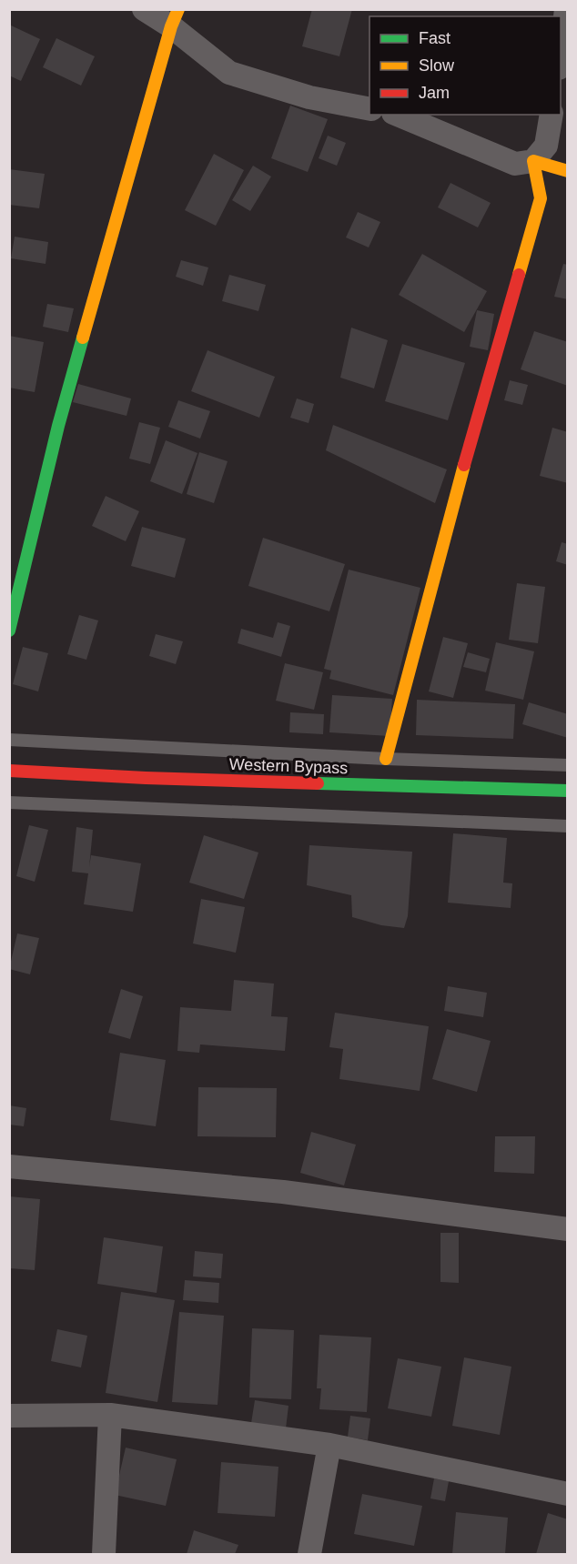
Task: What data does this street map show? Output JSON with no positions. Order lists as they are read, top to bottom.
{
  "streets": {
    "street": ["Western Bypass"]
  },
  "legend": ["Fast", "Slow", "Jam"]
}
